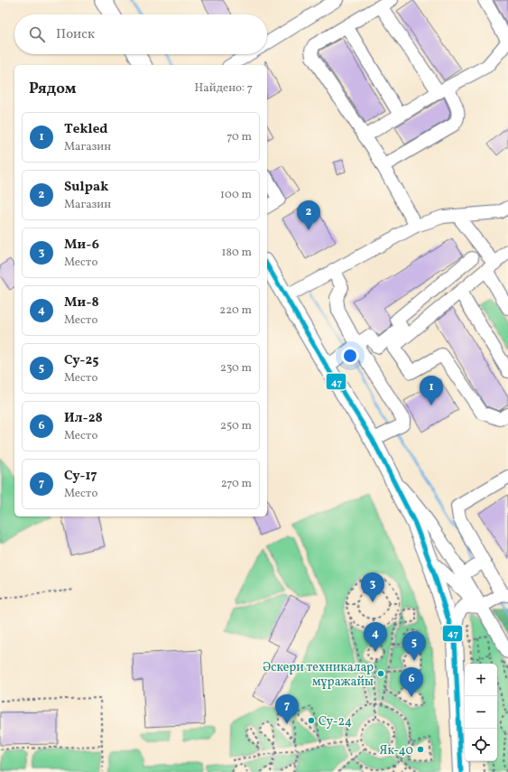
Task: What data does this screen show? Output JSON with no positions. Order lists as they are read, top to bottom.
{
  "places": ["Әскери техникалар мұражайы", "Су-24", "Як-40"],
  "lines": ["transit line 47"],
  "page": {
    "search": "Поиск",
    "heading": ["Рядом", "Найдено: 7"],
    "list": [
      {
        "mark": "1",
        "name": "Тekled",
        "note": "Магазин",
        "value": "70 m"
      },
      {
        "mark": "2",
        "name": "Sulpak",
        "note": "Магазин",
        "value": "100 m"
      },
      {
        "mark": "3",
        "name": "Ми-6",
        "note": "Место",
        "value": "180 m"
      },
      {
        "mark": "4",
        "name": "Ми-8",
        "note": "Место",
        "value": "220 m"
      },
      {
        "mark": "5",
        "name": "Су-25",
        "note": "Место",
        "value": "230 m"
      },
      {
        "mark": "6",
        "name": "Ил-28",
        "note": "Место",
        "value": "250 m"
      },
      {
        "mark": "7",
        "name": "Су-17",
        "note": "Место",
        "value": "270 m"
      }
    ],
    "pins": [
      "2",
      "1",
      "3",
      "4",
      "5",
      "6",
      "7"
    ],
    "map_buttons": ["+", "−"]
  }
}
